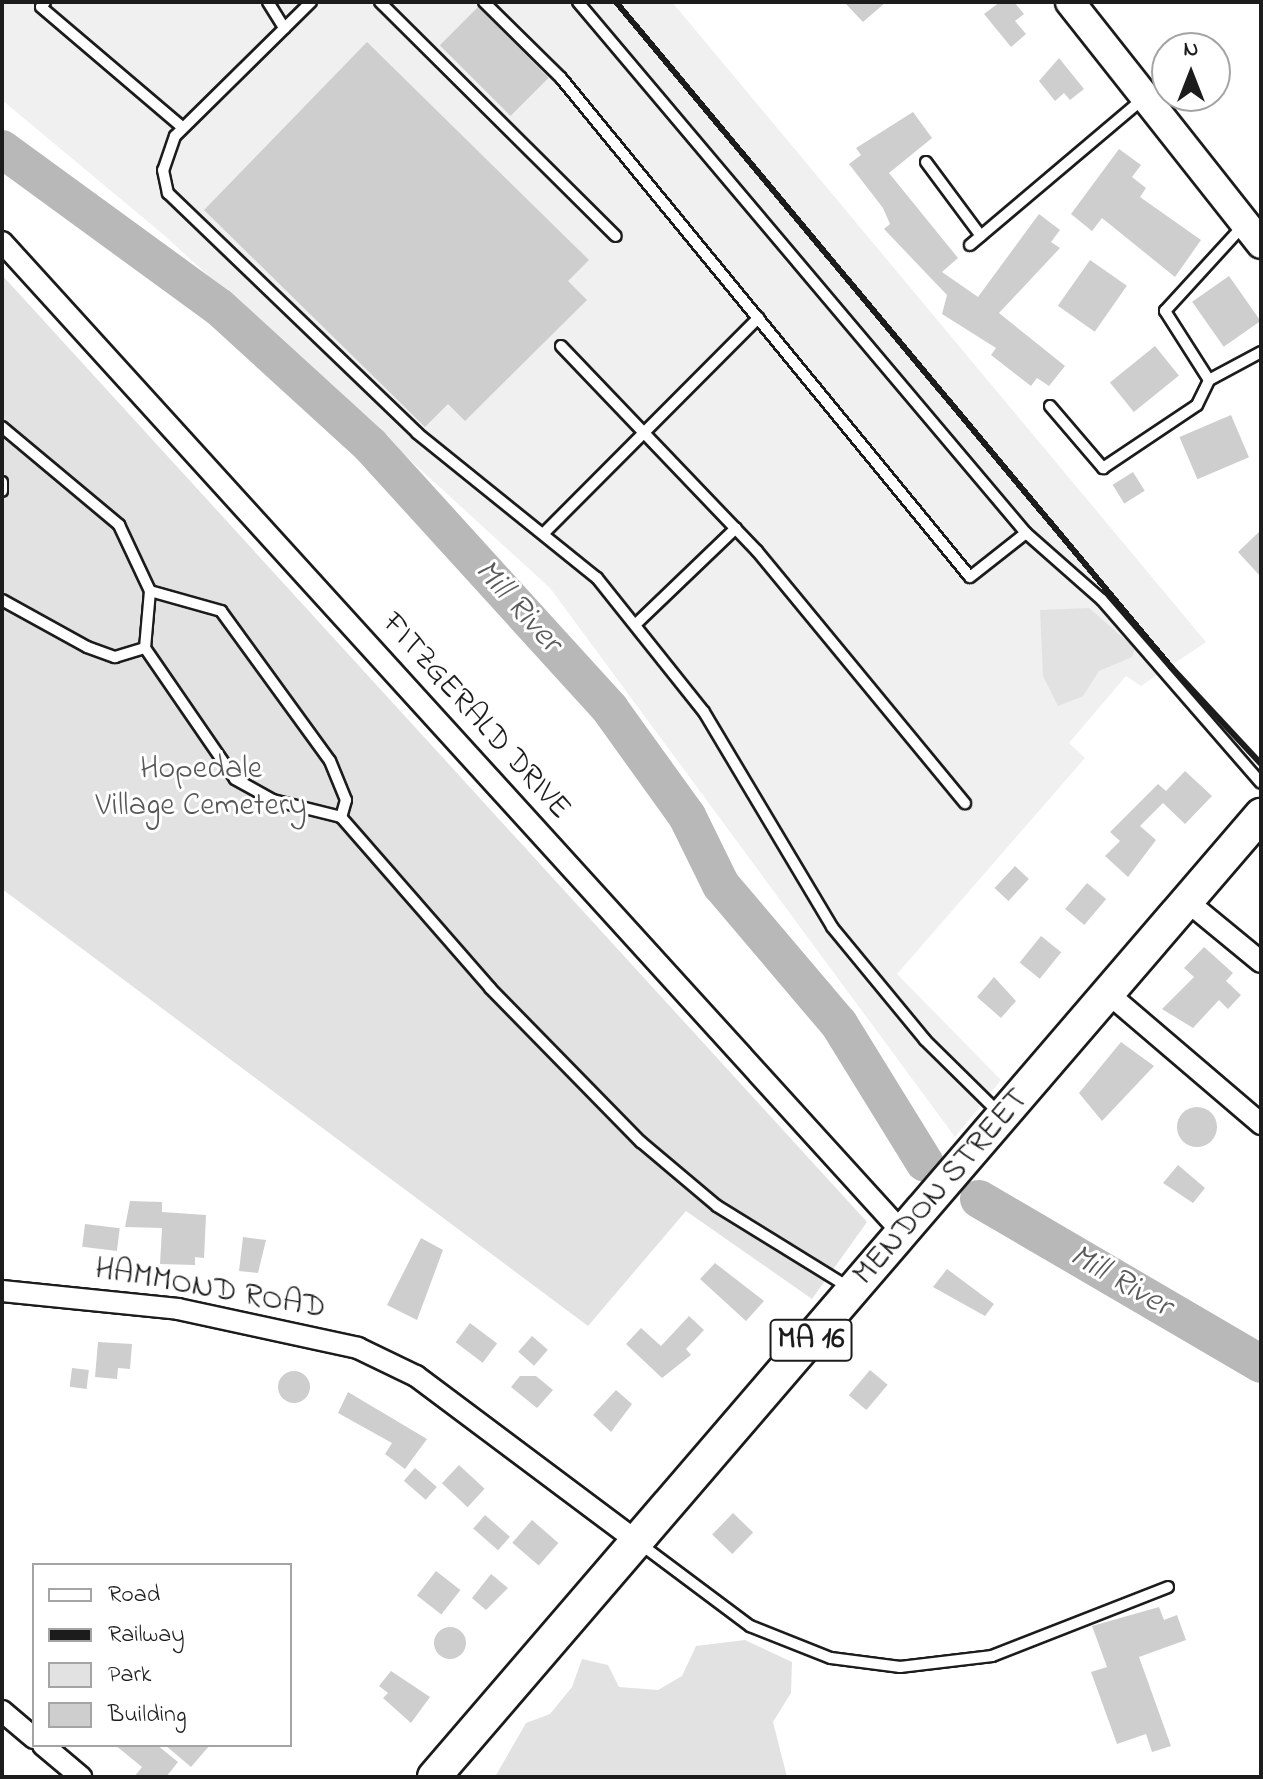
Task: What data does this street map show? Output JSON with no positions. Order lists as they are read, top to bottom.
{
  "streets": {
    "main road": ["MENDON STREET", "MA 16"],
    "street": ["FITZGERALD DRIVE", "HAMMOND ROAD"]
  },
  "crossings": [
    ["FITZGERALD DRIVE", "MENDON STREET"],
    ["MENDON STREET", "HAMMOND ROAD"]
  ],
  "water": ["Mill River"],
  "parks": ["Hopedale Village Cemetery"],
  "legend": [
    "Road",
    "Railway",
    "Park",
    "Building"
  ],
  "north": "top"
}
